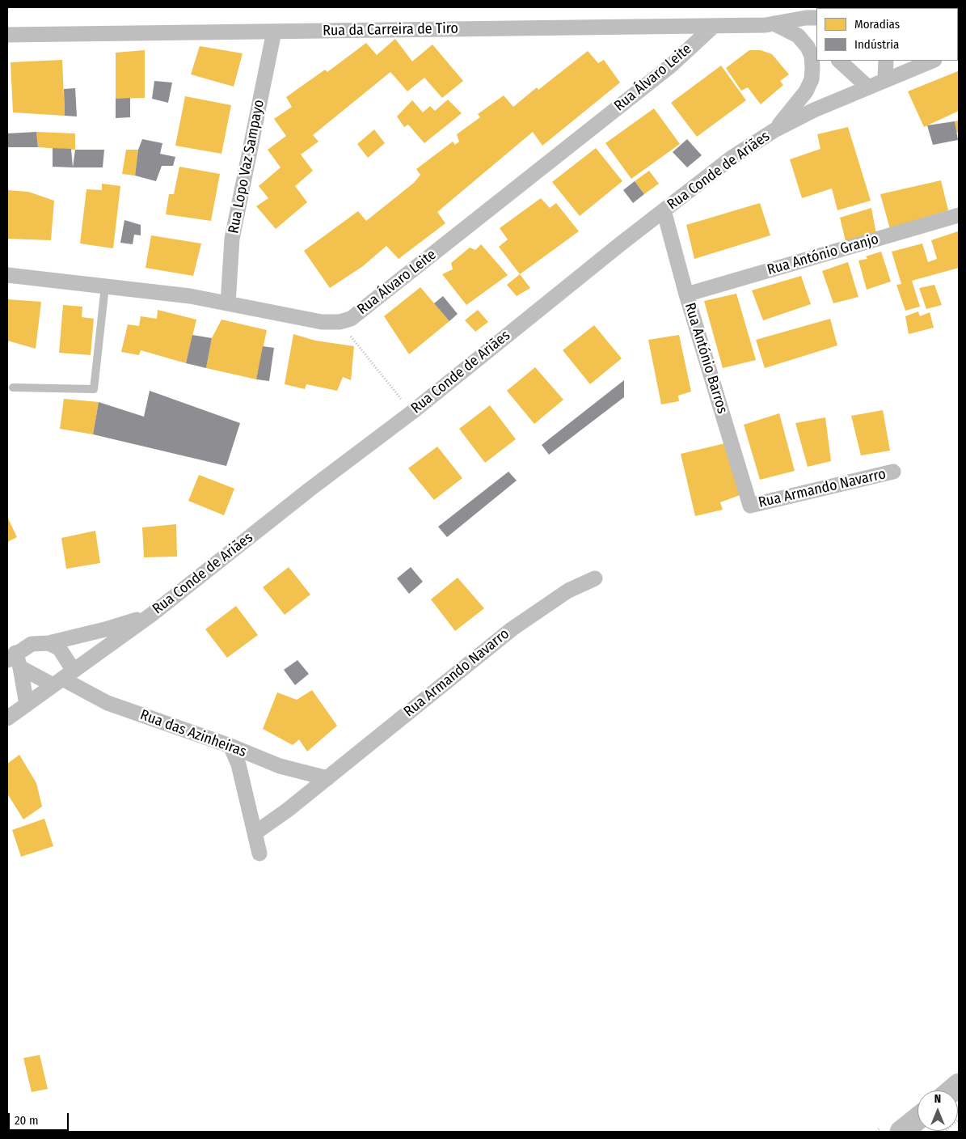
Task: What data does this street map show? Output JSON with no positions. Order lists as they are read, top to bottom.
{
  "streets": {
    "street": [
      "Rua da Carreira de Tiro",
      "Rua Álvaro Leite",
      "Rua Lopo Vaz Sampayo",
      "Rua Conde de Ariães",
      "Rua António Granjo",
      "Rua António Barros",
      "Rua Armando Navarro",
      "Rua das Azinheiras"
    ]
  },
  "crossings": [
    ["Rua da Carreira de Tiro", "Rua Álvaro Leite"],
    ["Rua da Carreira de Tiro", "Rua Lopo Vaz Sampayo"],
    ["Rua Álvaro Leite", "Rua Lopo Vaz Sampayo"],
    ["Rua Conde de Ariães", "Rua António Barros"],
    ["Rua Conde de Ariães", "Rua das Azinheiras"],
    ["Rua António Granjo", "Rua António Barros"],
    ["Rua António Barros", "Rua Armando Navarro"],
    ["Rua Armando Navarro", "Rua das Azinheiras"]
  ],
  "legend": ["Moradias", "Indústria"],
  "scale_bar": "20 m",
  "north": "top"
}
